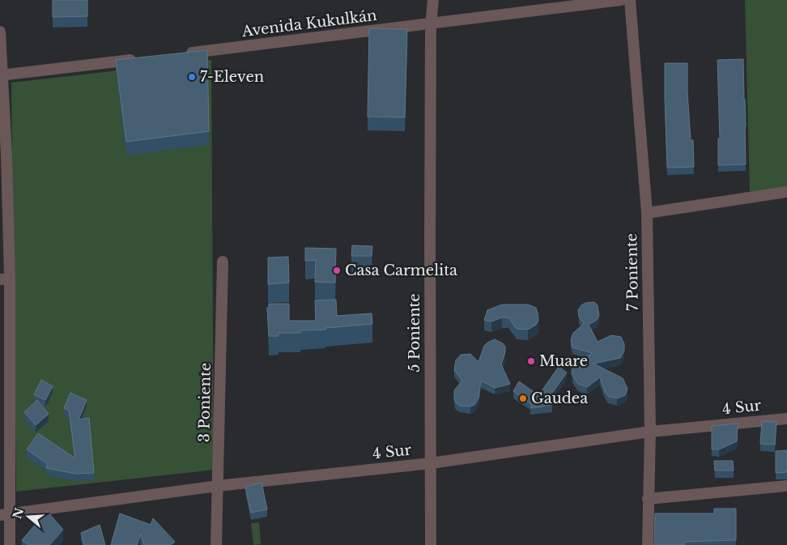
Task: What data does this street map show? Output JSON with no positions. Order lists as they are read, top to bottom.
{
  "streets": {
    "street": [
      "Avenida Kukulkán",
      "7 Poniente",
      "5 Poniente",
      "3 Poniente",
      "4 Sur"
    ]
  },
  "crossings": [
    ["Avenida Kukulkán", "5 Poniente"],
    ["7 Poniente", "4 Sur"],
    ["5 Poniente", "4 Sur"],
    ["3 Poniente", "4 Sur"]
  ],
  "places": [
    "7-Eleven",
    "Casa Carmelita",
    "Muare",
    "Gaudea"
  ],
  "north": "left"
}
